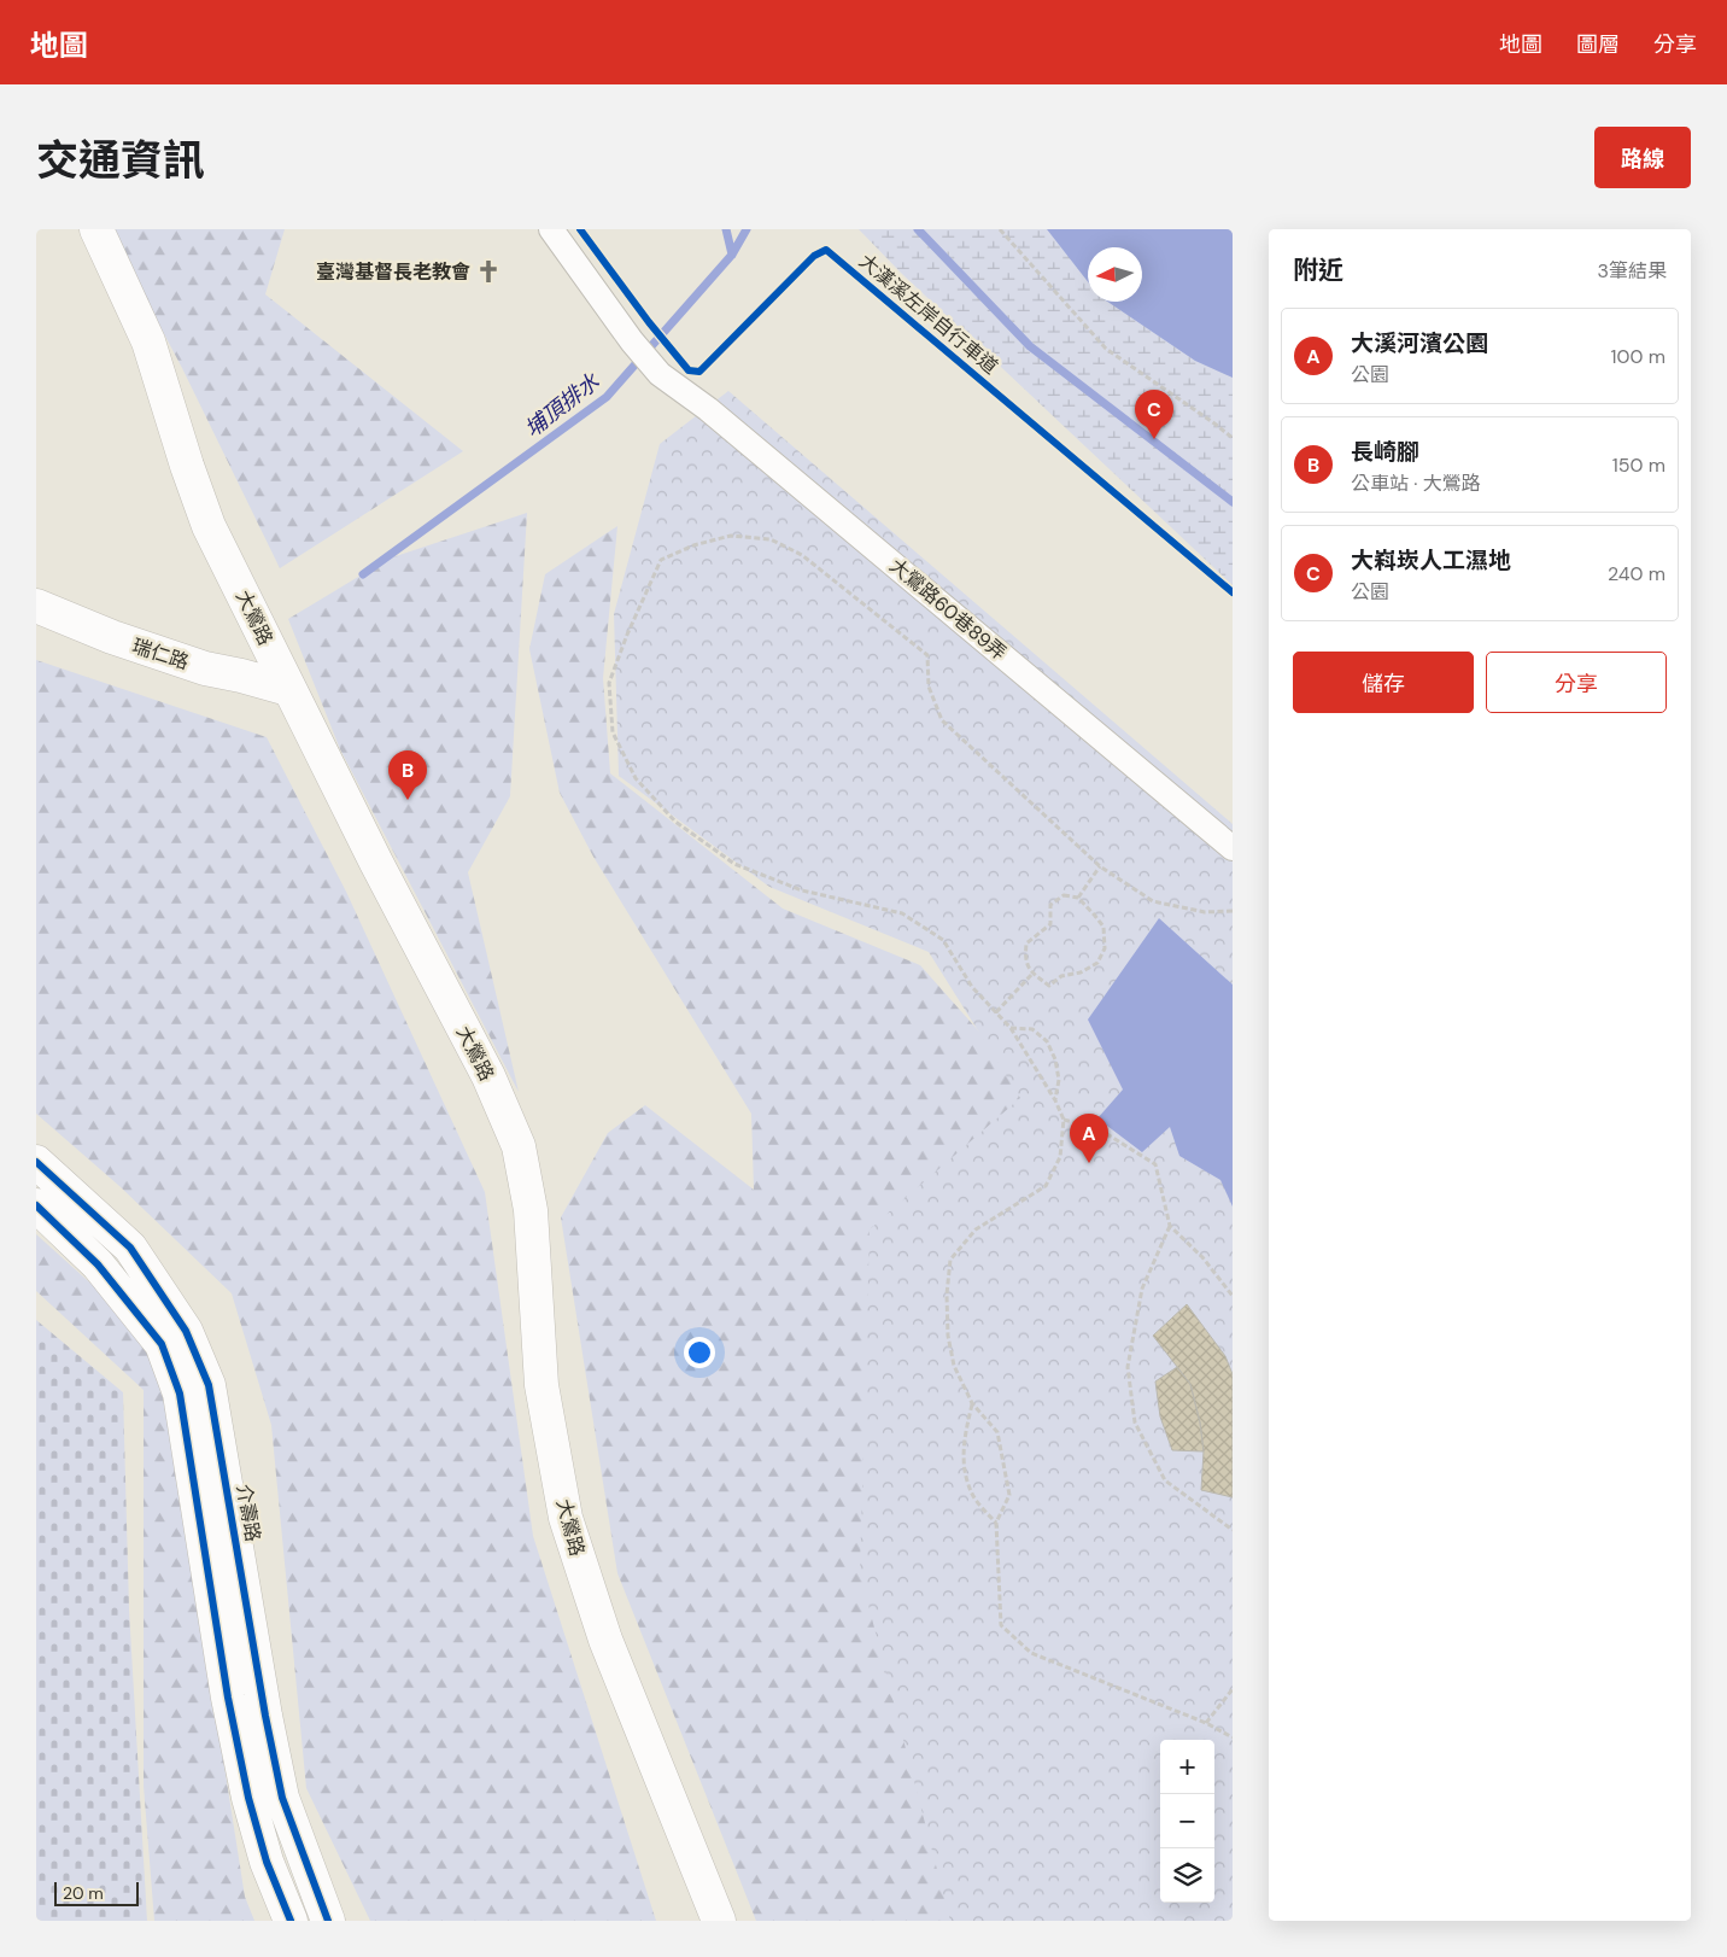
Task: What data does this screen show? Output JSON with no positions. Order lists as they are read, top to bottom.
{
  "streets": {
    "street": [
      "大鶯路60巷89弄",
      "大鶯路",
      "瑞仁路",
      "介壽路"
    ],
    "cycle path": ["大漢溪左岸自行車道"]
  },
  "crossings": [
    ["大鶯路", "瑞仁路"]
  ],
  "water": ["埔頂排水"],
  "places": {
    "church": ["臺灣基督長老教會"]
  },
  "scale_bar": "20 m",
  "north": "left",
  "page": {
    "header": "地圖",
    "nav": ["地圖", "圖層", "分享"],
    "title": "交通資訊",
    "buttons": [
      "路線",
      ["儲存", "分享"]
    ],
    "heading": ["附近", "3筆結果"],
    "list": [
      {
        "mark": "A",
        "name": "大溪河濱公園",
        "note": "公園",
        "value": "100 m"
      },
      {
        "mark": "B",
        "name": "長崎腳",
        "note": "公車站 · 大鶯路",
        "value": "150 m"
      },
      {
        "mark": "C",
        "name": "大嵙崁人工濕地",
        "note": "公園",
        "value": "240 m"
      }
    ],
    "pins": ["C", "B", "A"],
    "map_buttons": ["+", "−"],
    "scale": "20 m"
  }
}
